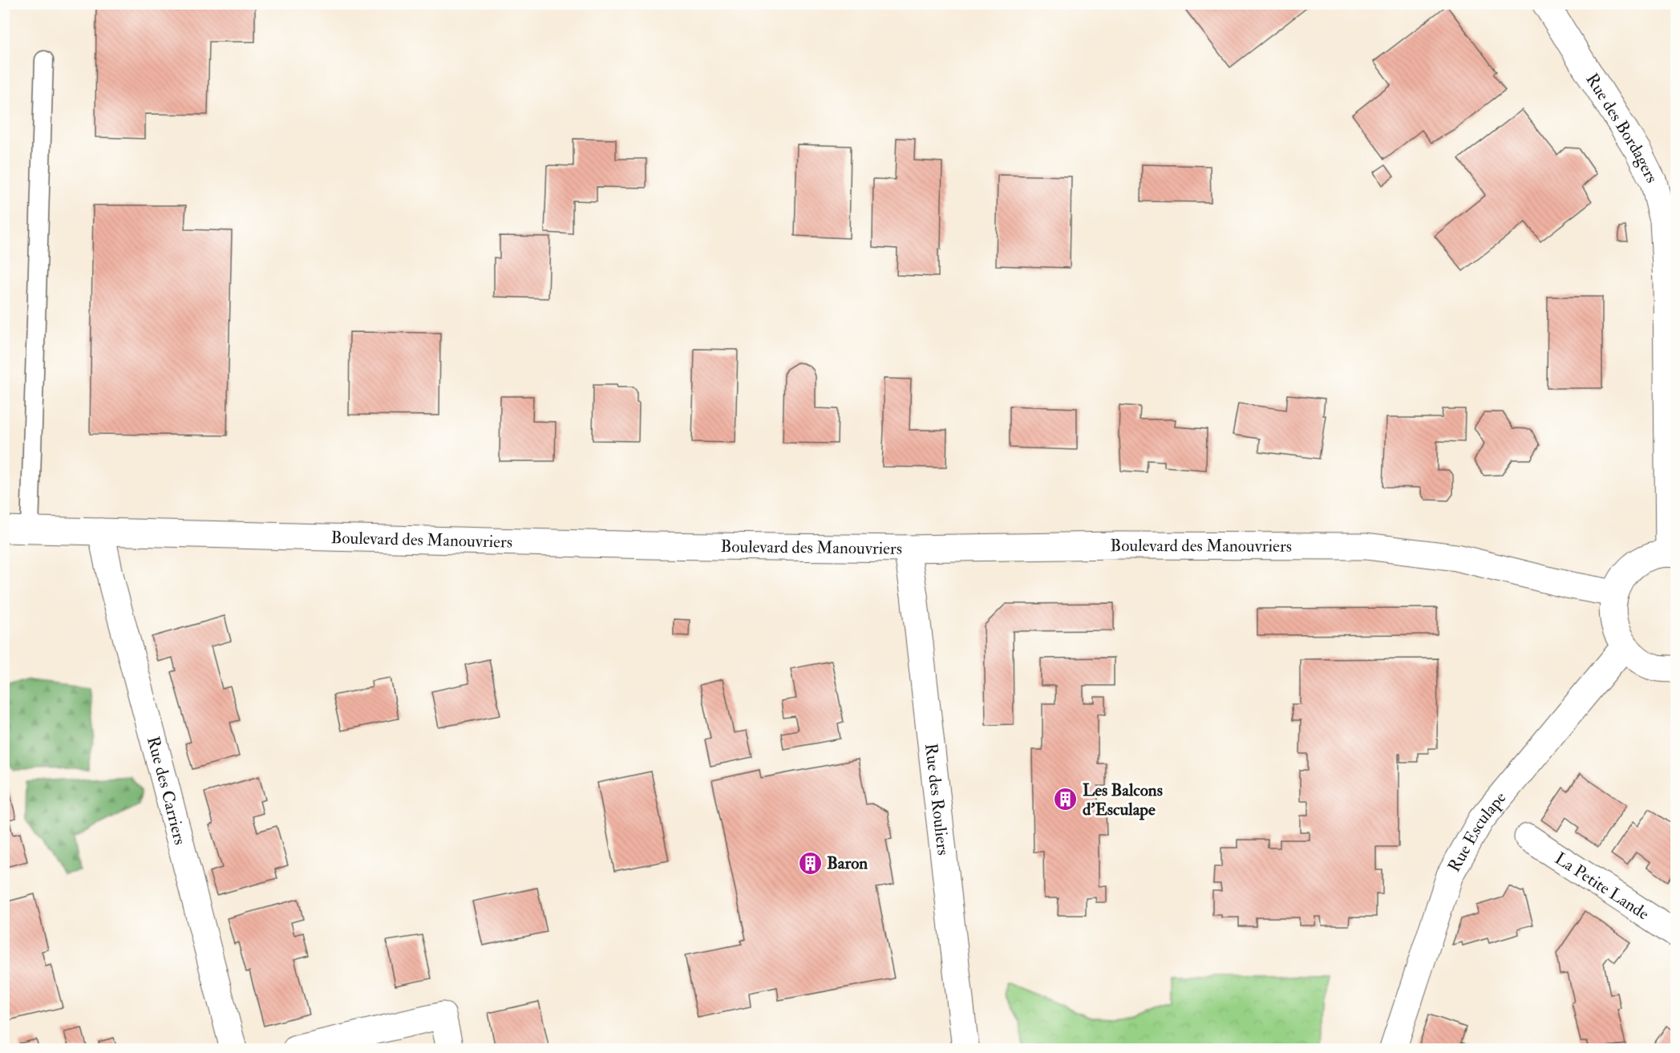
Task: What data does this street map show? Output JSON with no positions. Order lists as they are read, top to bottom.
{
  "streets": {
    "street": [
      "Rue des Bordagers",
      "Boulevard des Manouvriers",
      "Rue des Carriers",
      "Rue des Rouliers",
      "Rue Esculape",
      "La Petite Lande"
    ]
  },
  "crossings": [
    ["Boulevard des Manouvriers", "Rue des Carriers"],
    ["Boulevard des Manouvriers", "Rue des Rouliers"]
  ],
  "places": {
    "building": ["Les Balcons d'Esculape", "Baron"]
  }
}
